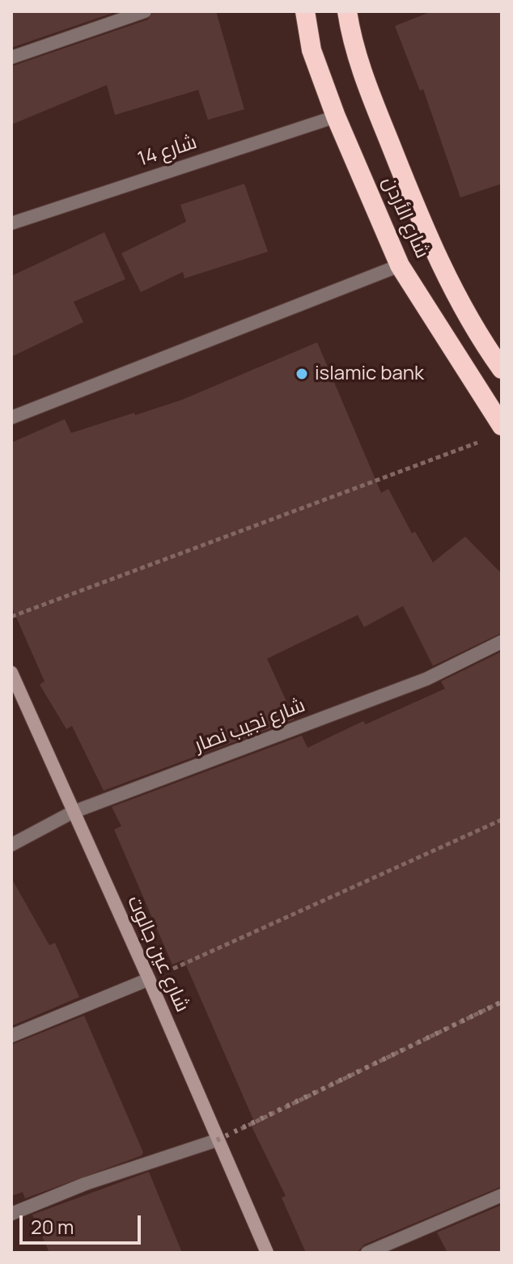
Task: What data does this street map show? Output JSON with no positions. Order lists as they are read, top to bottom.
{
  "streets": {
    "highway": ["شارع الأردن"],
    "street": ["شارع 14", "شارع نجيب نصار", "شارع عين جالوت"]
  },
  "crossings": [
    ["شارع 14", "شارع الأردن"],
    ["شارع نجيب نصار", "شارع عين جالوت"]
  ],
  "places": ["islamic bank"],
  "scale_bar": "20 m"
}
